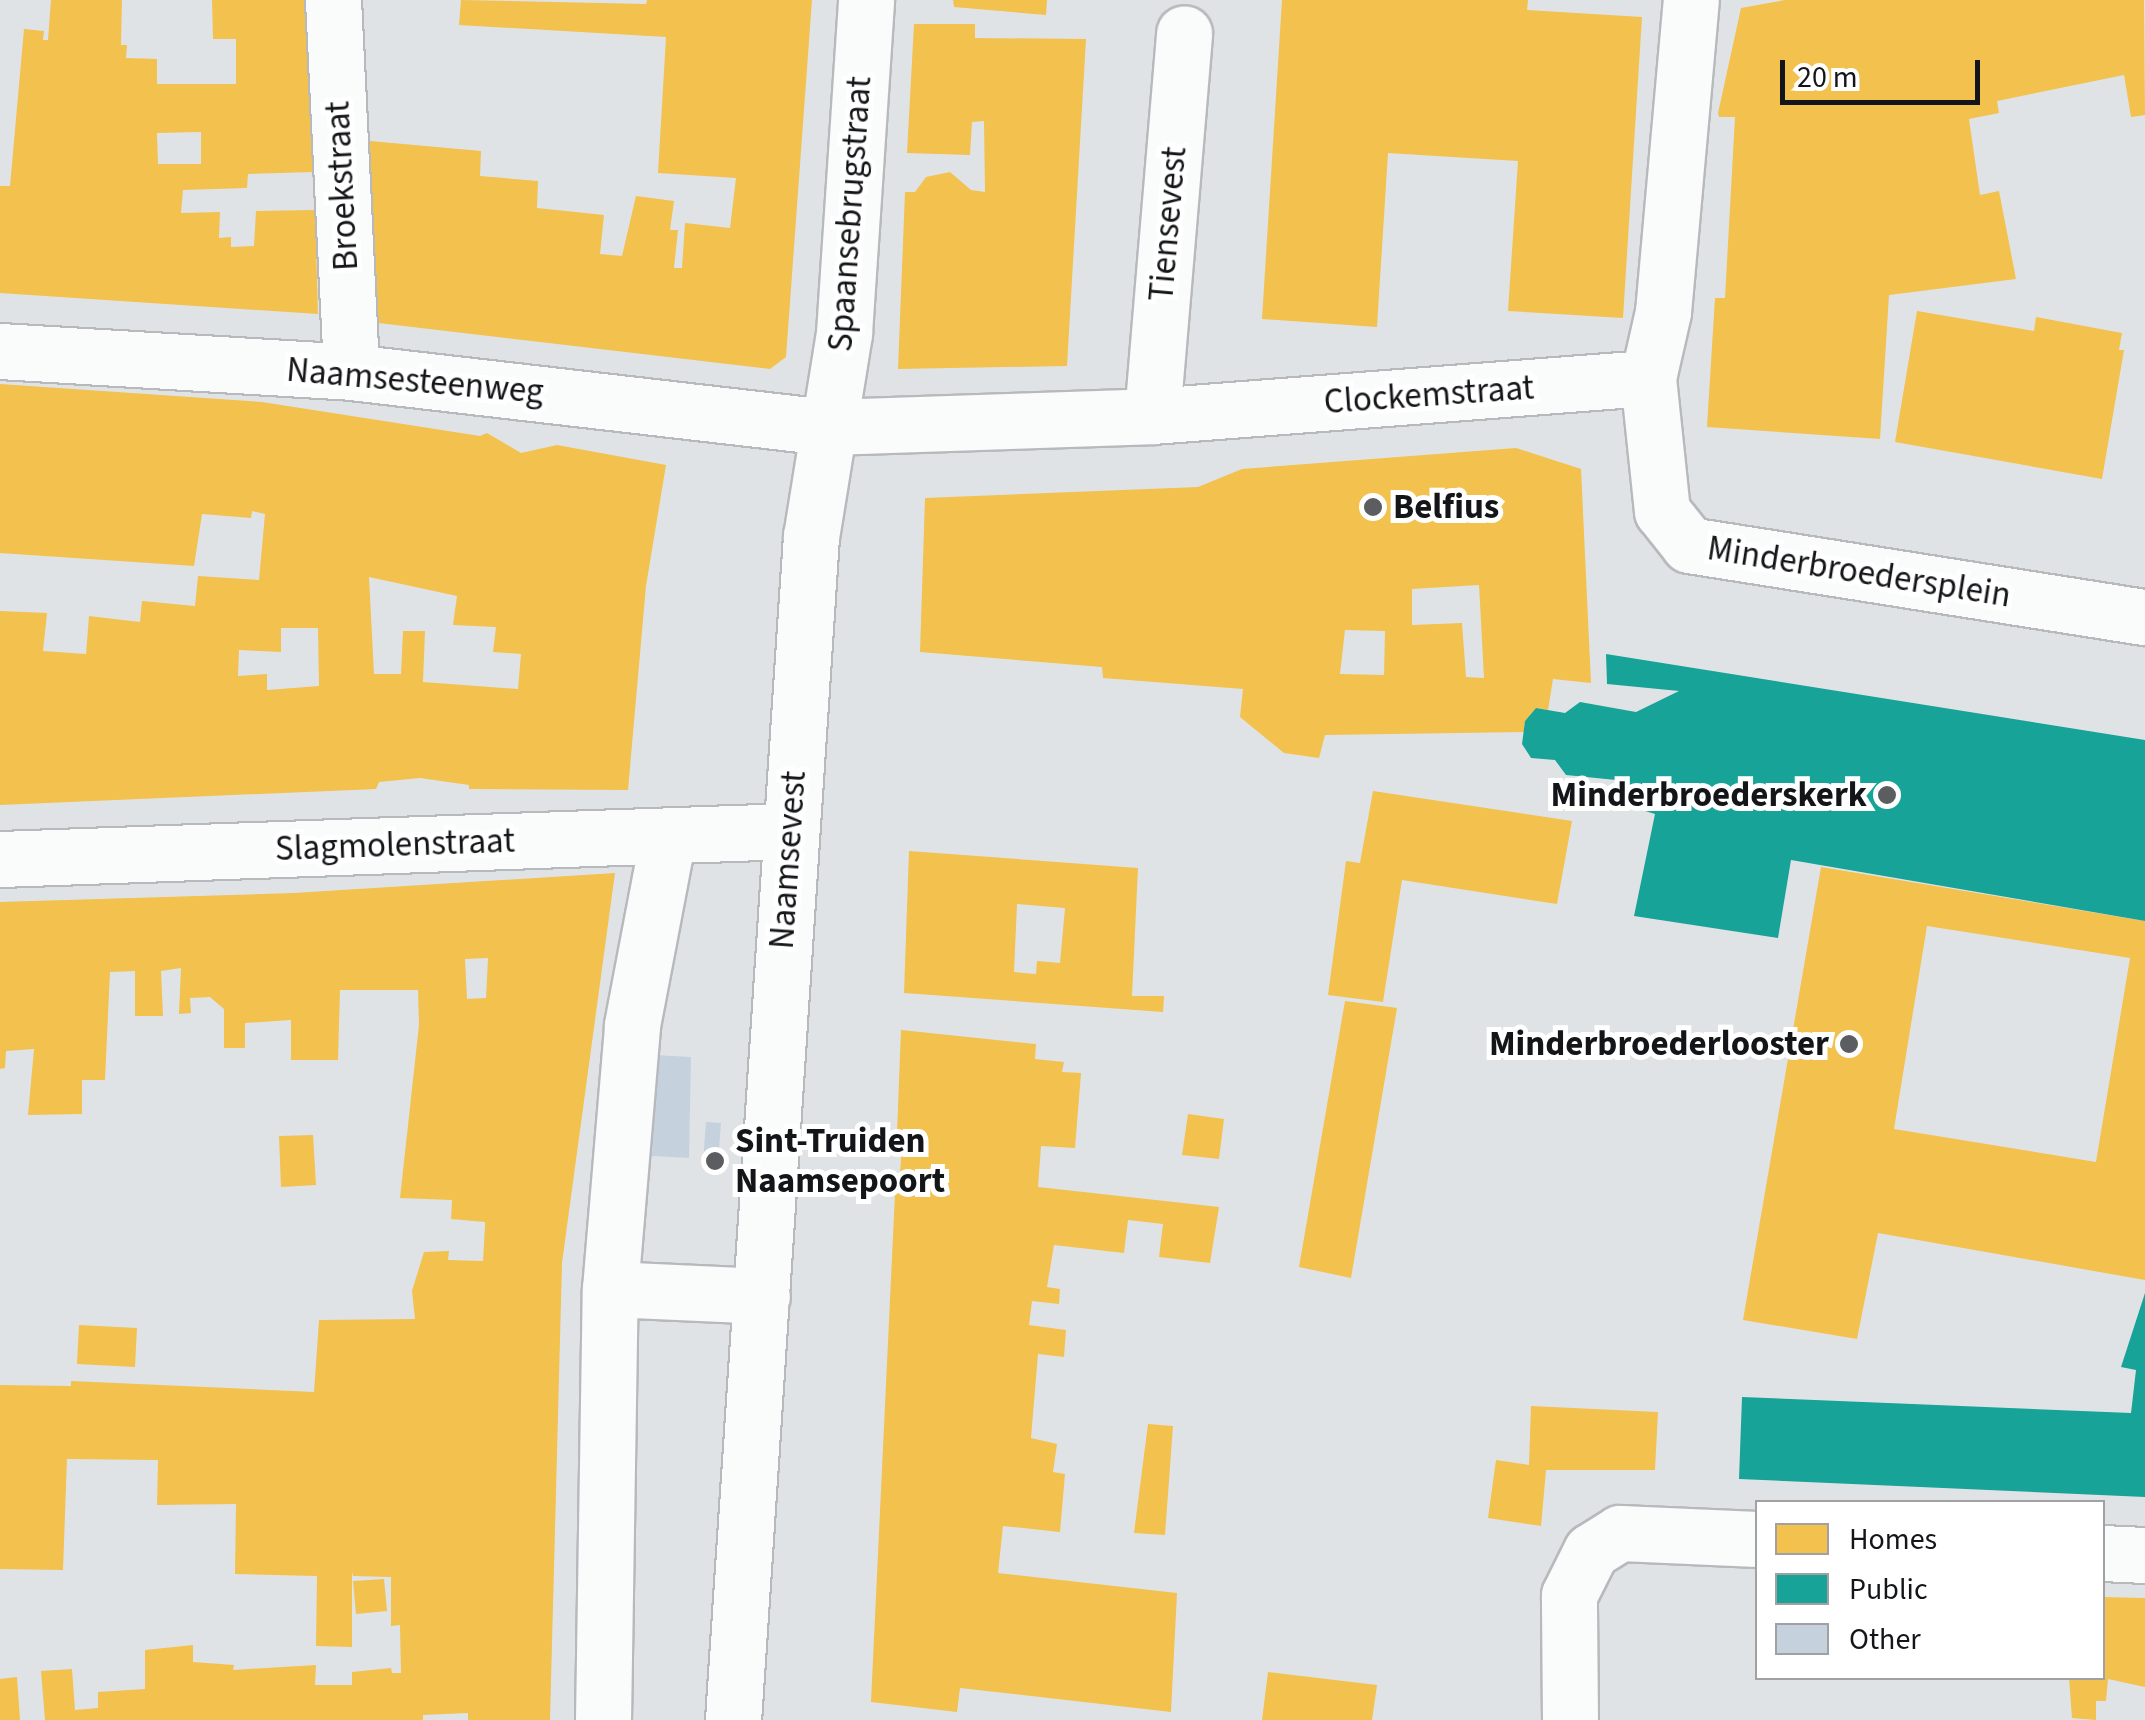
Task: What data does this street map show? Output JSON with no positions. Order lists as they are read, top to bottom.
{
  "streets": {
    "street": [
      "Broekstraat",
      "Spaansebrugstraat",
      "Tiensevest",
      "Naamsesteenweg",
      "Clockemstraat",
      "Minderbroedersplein",
      "Slagmolenstraat",
      "Naamsevest"
    ]
  },
  "crossings": [
    ["Broekstraat", "Naamsesteenweg"],
    ["Spaansebrugstraat", "Naamsesteenweg"],
    ["Spaansebrugstraat", "Clockemstraat"],
    ["Spaansebrugstraat", "Naamsevest"],
    ["Tiensevest", "Clockemstraat"],
    ["Naamsesteenweg", "Clockemstraat"],
    ["Naamsesteenweg", "Naamsevest"],
    ["Clockemstraat", "Minderbroedersplein"],
    ["Clockemstraat", "Naamsevest"],
    ["Slagmolenstraat", "Naamsevest"]
  ],
  "places": [
    "Belfius",
    "Minderbroederskerk",
    "Minderbroederlooster",
    "Sint-Truiden Naamsepoort"
  ],
  "legend": ["Homes", "Public", "Other"],
  "scale_bar": "20 m"
}
